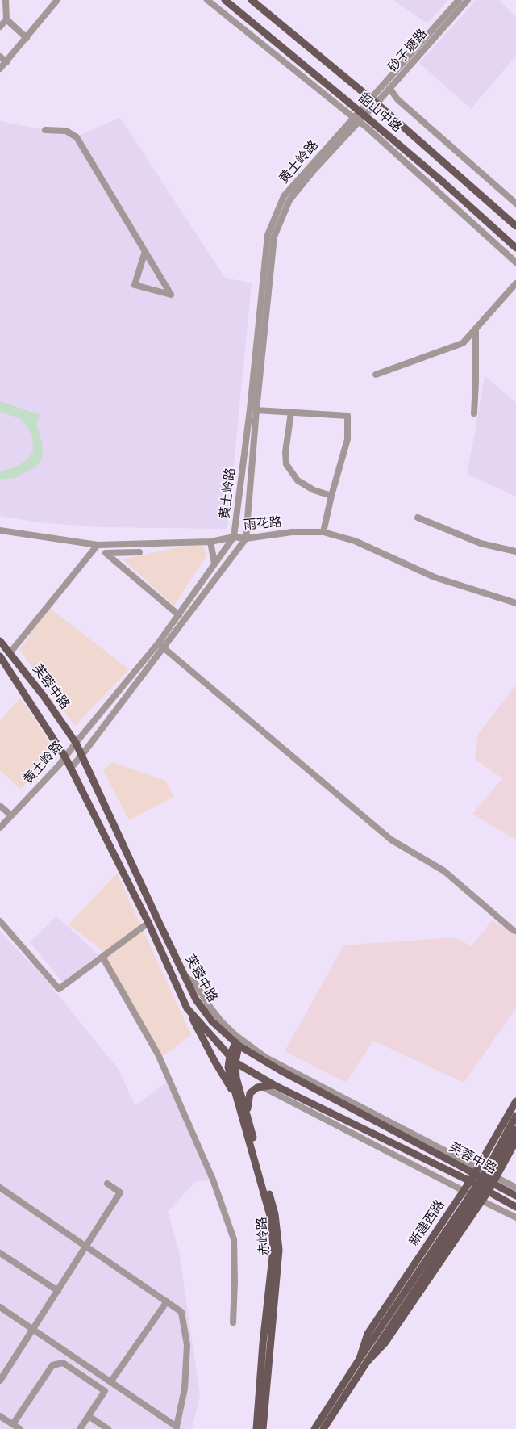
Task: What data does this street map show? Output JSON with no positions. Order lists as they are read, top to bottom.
{
  "streets": {
    "main road": [
      "韶山中路",
      "芙蓉中路",
      "新建西路",
      "赤岭路"
    ],
    "street": ["砂子塘路", "黄土岭路", "雨花路"]
  },
  "crossings": [
    ["砂子塘路", "韶山中路"],
    ["砂子塘路", "黄土岭路"],
    ["韶山中路", "黄土岭路"],
    ["黄土岭路", "雨花路"],
    ["黄土岭路", "芙蓉中路"],
    ["芙蓉中路", "新建西路"],
    ["芙蓉中路", "赤岭路"]
  ]
}
